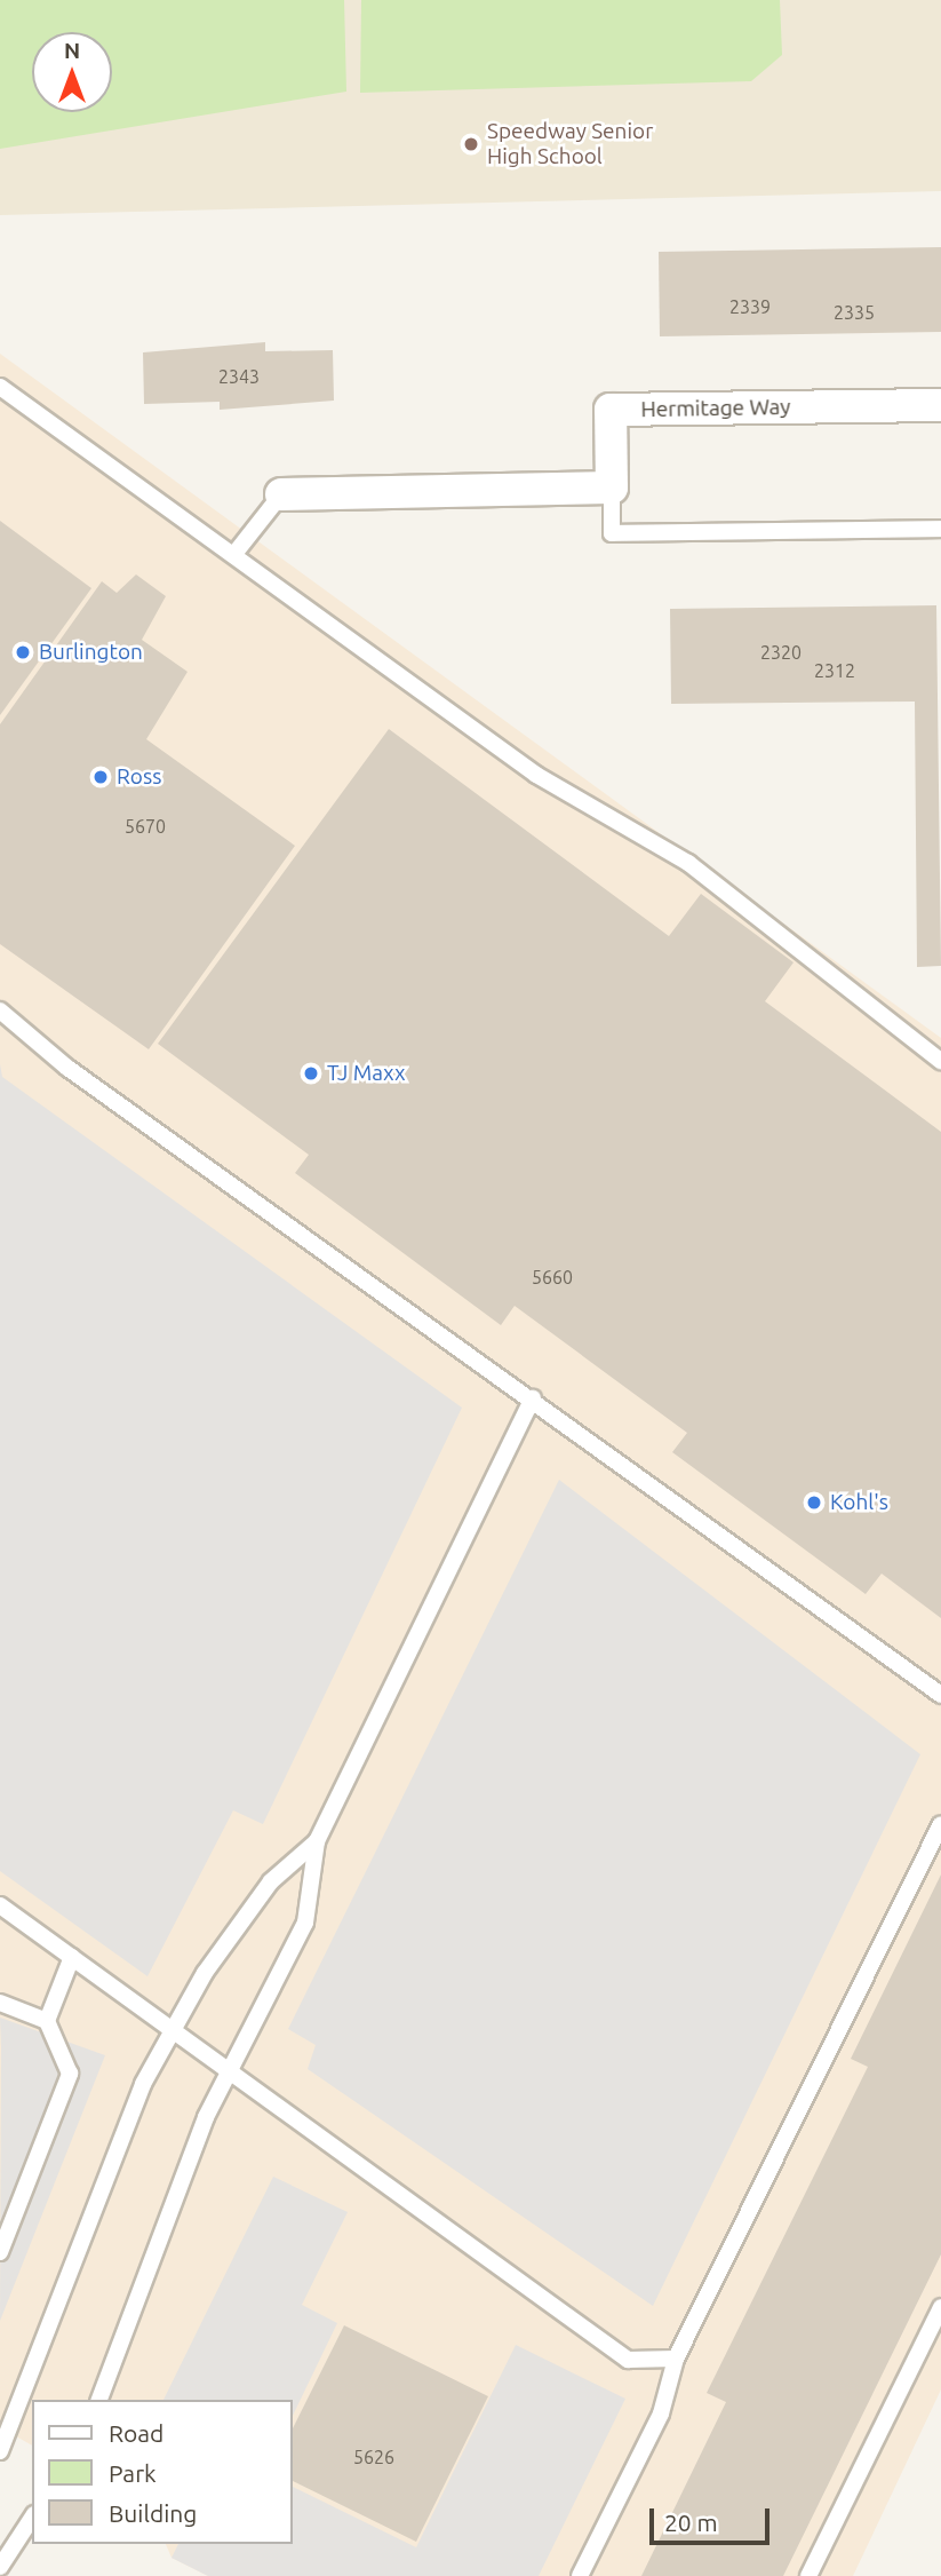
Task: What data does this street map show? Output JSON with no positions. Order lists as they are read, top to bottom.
{
  "streets": {
    "street": ["Hermitage Way"]
  },
  "places": [
    "Speedway Senior High School",
    "Burlington",
    "Ross",
    "TJ Maxx",
    "Kohl's"
  ],
  "house_numbers": [
    "2339",
    "2335",
    "2343",
    "2320",
    "2312",
    "5670",
    "5660",
    "5626"
  ],
  "legend": ["Road", "Park", "Building"],
  "scale_bar": "20 m",
  "north": "top"
}
